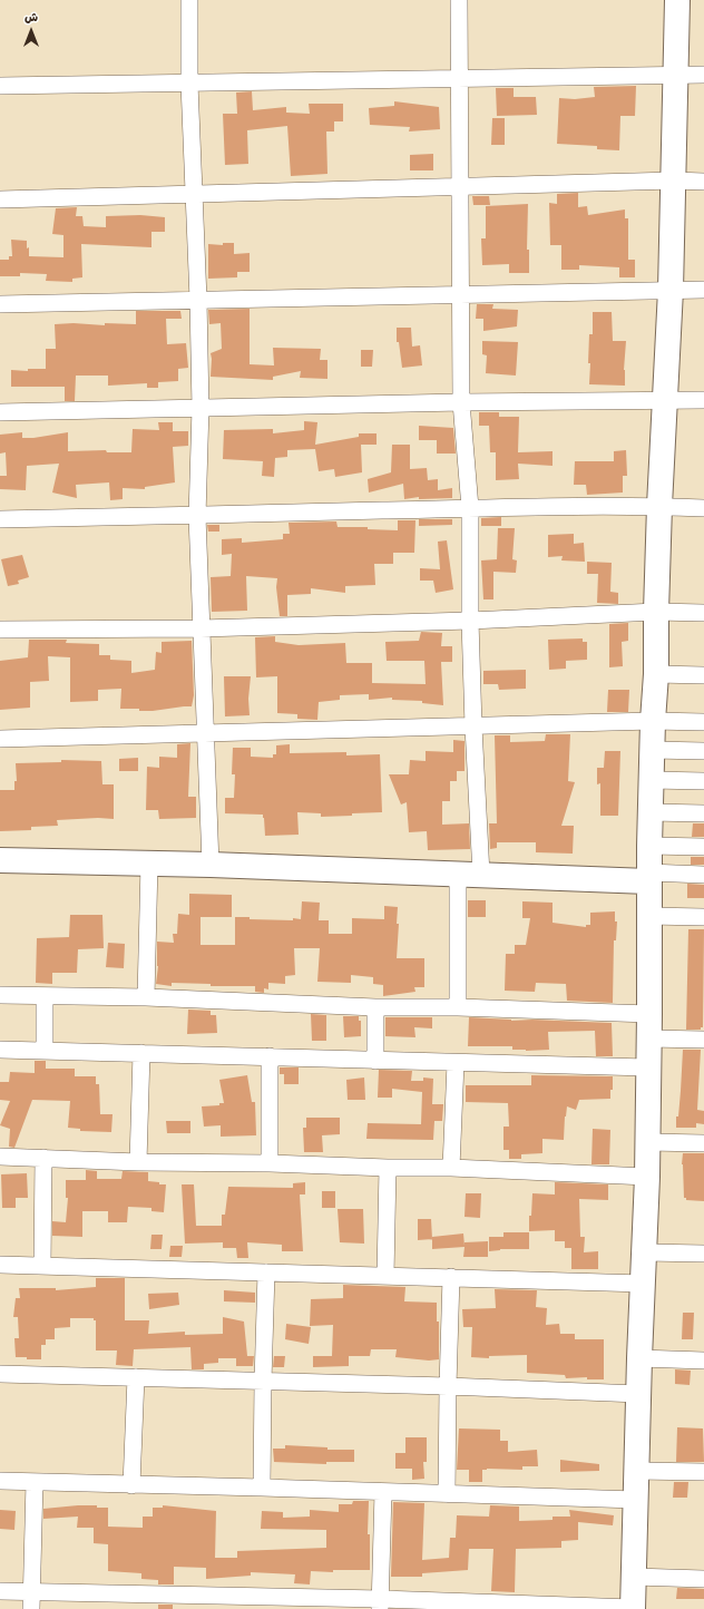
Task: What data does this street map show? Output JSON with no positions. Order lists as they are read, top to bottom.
{
  "north": "top"
}
